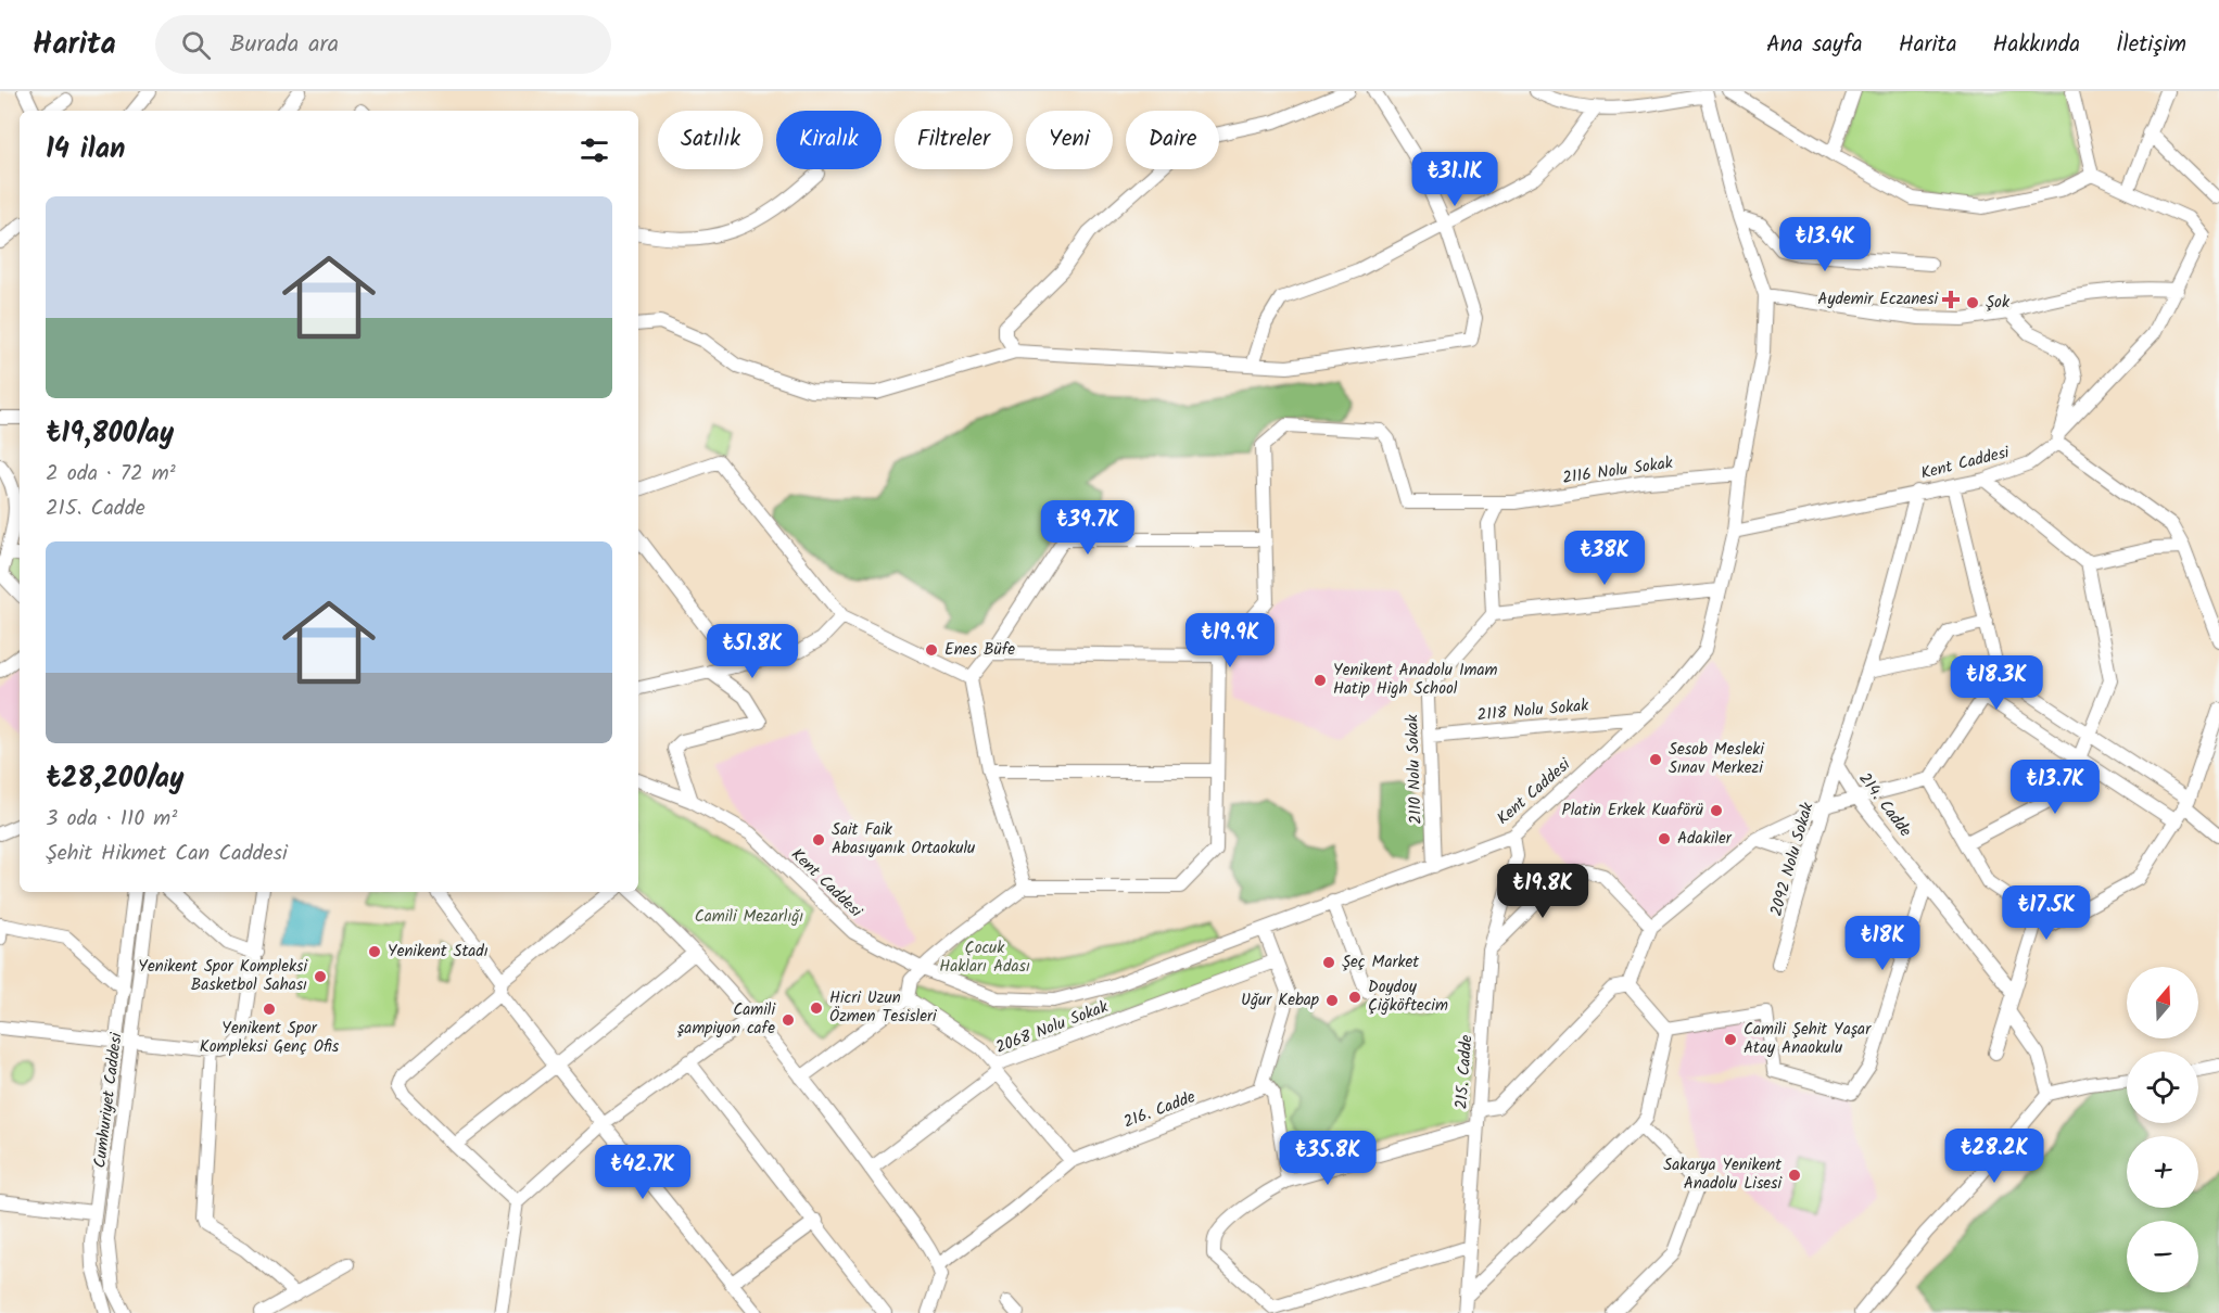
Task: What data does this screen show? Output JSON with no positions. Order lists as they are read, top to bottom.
{
  "streets": {
    "street": [
      "Kent Caddesi",
      "2116 Nolu Sokak",
      "2118 Nolu Sokak",
      "2110 Nolu Sokak",
      "214. Cadde",
      "2092 Nolu Sokak",
      "2068 Nolu Sokak",
      "215. Cadde",
      "Cumhuriyet Caddesi",
      "216. Cadde"
    ]
  },
  "crossings": [
    ["Kent Caddesi", "2118 Nolu Sokak"],
    ["Kent Caddesi", "2110 Nolu Sokak"],
    ["Kent Caddesi", "214. Cadde"],
    ["Kent Caddesi", "215. Cadde"],
    ["2118 Nolu Sokak", "2110 Nolu Sokak"],
    ["214. Cadde", "2092 Nolu Sokak"]
  ],
  "parks": ["Camili Mezarlığı", "Çocuk Hakları Adası"],
  "places": {
    "health": ["Aydemir Eczanesi"],
    "other": [
      "Şok",
      "Enes Büfe",
      "Yenikent Anadolu Imam Hatip High School",
      "Sesob Mesleki Sınav Merkezi",
      "Platin Erkek Kuaförü",
      "Adakiler",
      "Sait Faik Abasıyanık Ortaokulu",
      "Yenikent Stadı",
      "Şeç Market",
      "Yenikent Spor Kompleksi Basketbol Sahası",
      "Doydoy Çiğköftecim",
      "Uğur Kebap",
      "Hicri Uzun Özmen Tesisleri",
      "Yenikent Spor Kompleksi Genç Ofis",
      "Camili şampiyon cafe",
      "Camili Şehit Yaşar Atay Anaokulu",
      "Sakarya Yenikent Anadolu Lisesi"
    ]
  },
  "north": "top",
  "page": {
    "header": "Harita",
    "search": "Burada ara",
    "nav": [
      "Ana sayfa",
      "Harita",
      "Hakkında",
      "İletişim"
    ],
    "chip": [
      "Satılık",
      "Kiralık",
      "Filtreler",
      "Yeni",
      "Daire"
    ],
    "heading": "14 ilan",
    "price": [
      "₺31.1K",
      "₺13.4K",
      "₺39.7K",
      "₺38K",
      "₺19.9K",
      "₺51.8K",
      "₺18.3K",
      "₺13.7K",
      "₺19.8K",
      "₺17.5K",
      "₺18K",
      "₺28.2K",
      "₺35.8K",
      "₺42.7K"
    ],
    "list": [
      {
        "name": "₺19,800/ay",
        "note": "2 oda · 72 m² · 215. Cadde"
      },
      {
        "name": "₺28,200/ay",
        "note": "3 oda · 110 m² · Şehit Hikmet Can Caddesi"
      }
    ],
    "map_buttons": ["+", "−"]
  }
}
